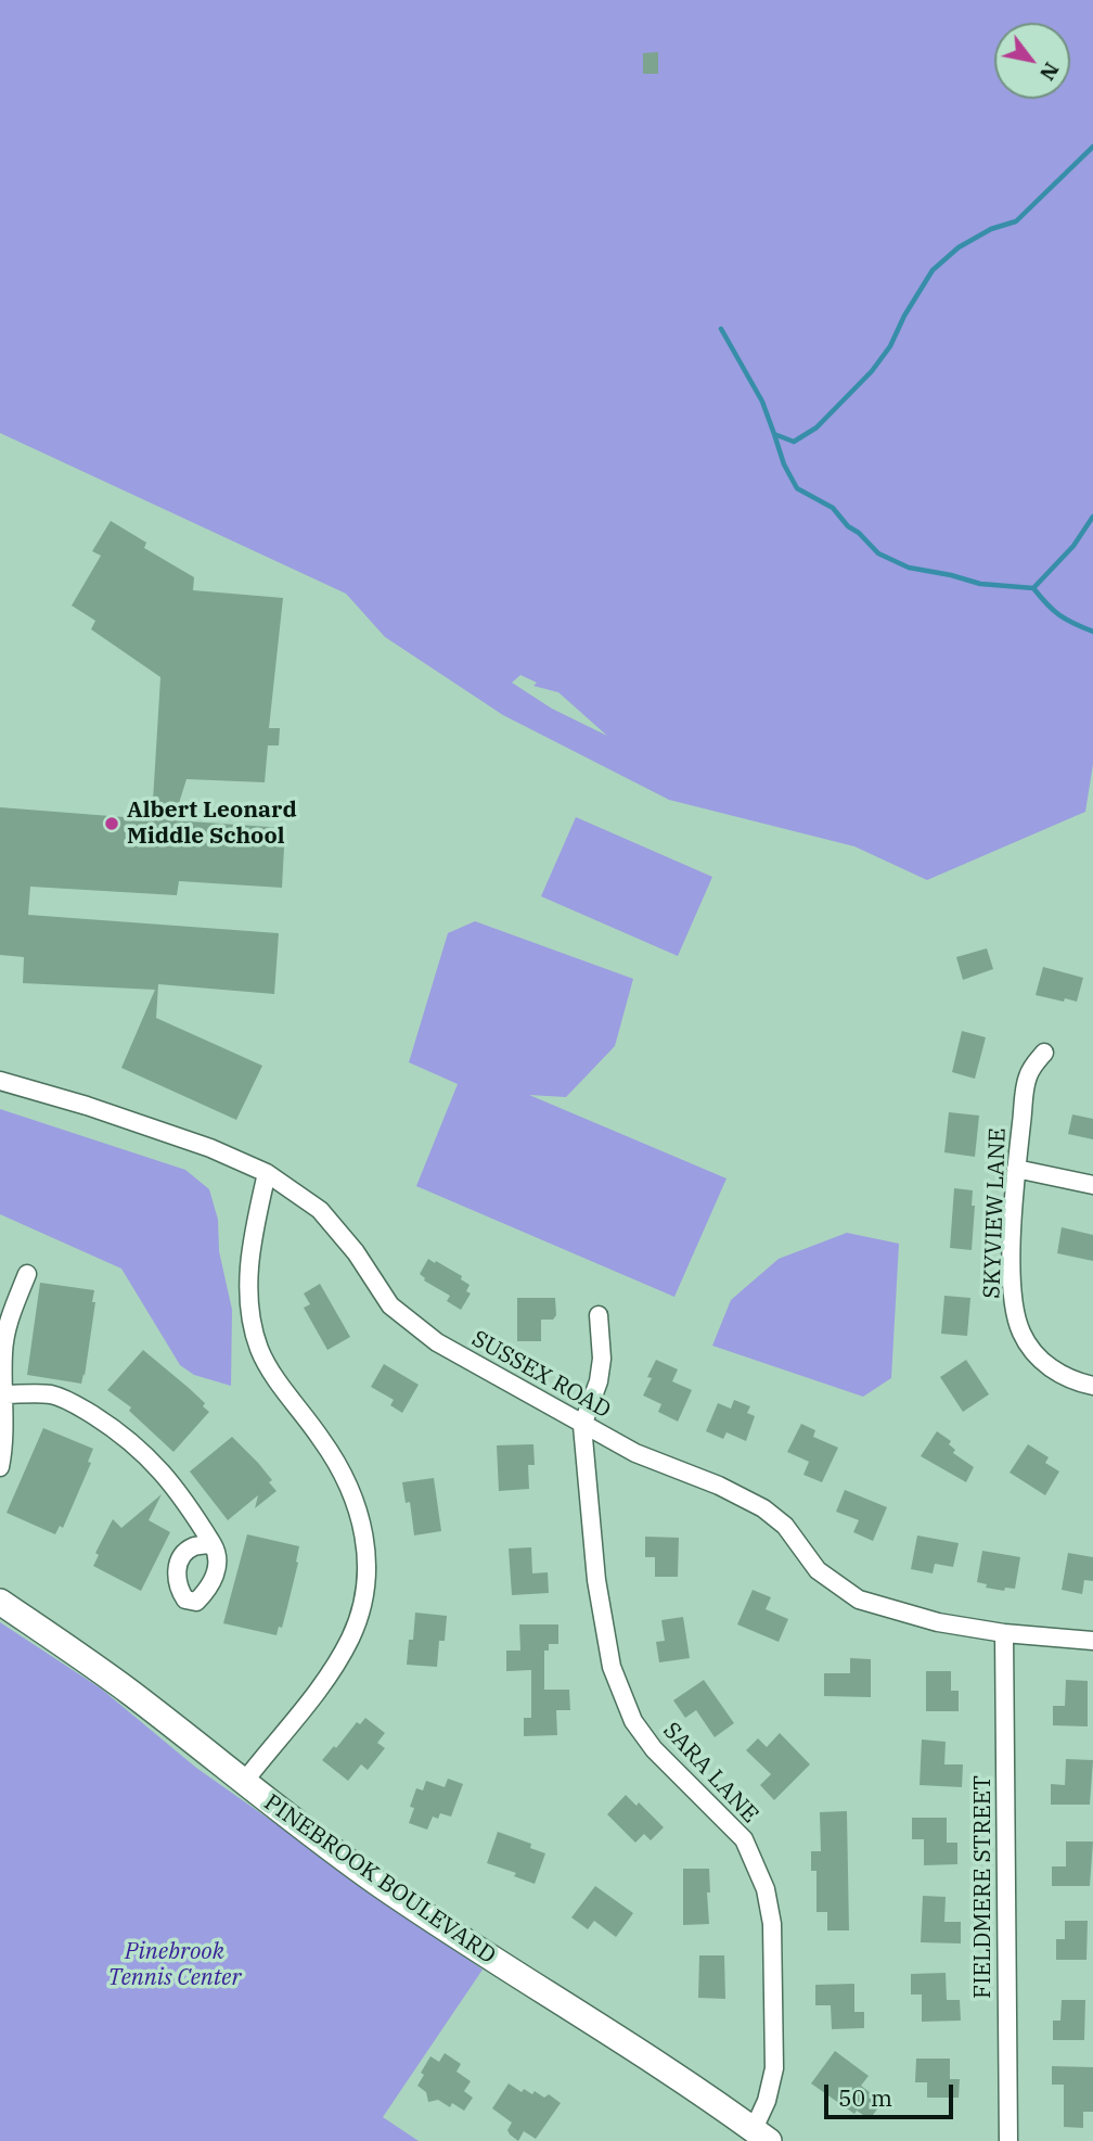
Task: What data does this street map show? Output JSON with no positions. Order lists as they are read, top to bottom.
{
  "streets": {
    "street": [
      "SKYVIEW LANE",
      "SUSSEX ROAD",
      "SARA LANE",
      "PINEBROOK BOULEVARD",
      "FIELDMERE STREET"
    ]
  },
  "crossings": [
    ["SUSSEX ROAD", "SARA LANE"],
    ["SUSSEX ROAD", "FIELDMERE STREET"],
    ["SARA LANE", "PINEBROOK BOULEVARD"]
  ],
  "parks": ["Pinebrook Tennis Center"],
  "places": ["Albert Leonard Middle School"],
  "scale_bar": "50 m",
  "north": "bottom right"
}
